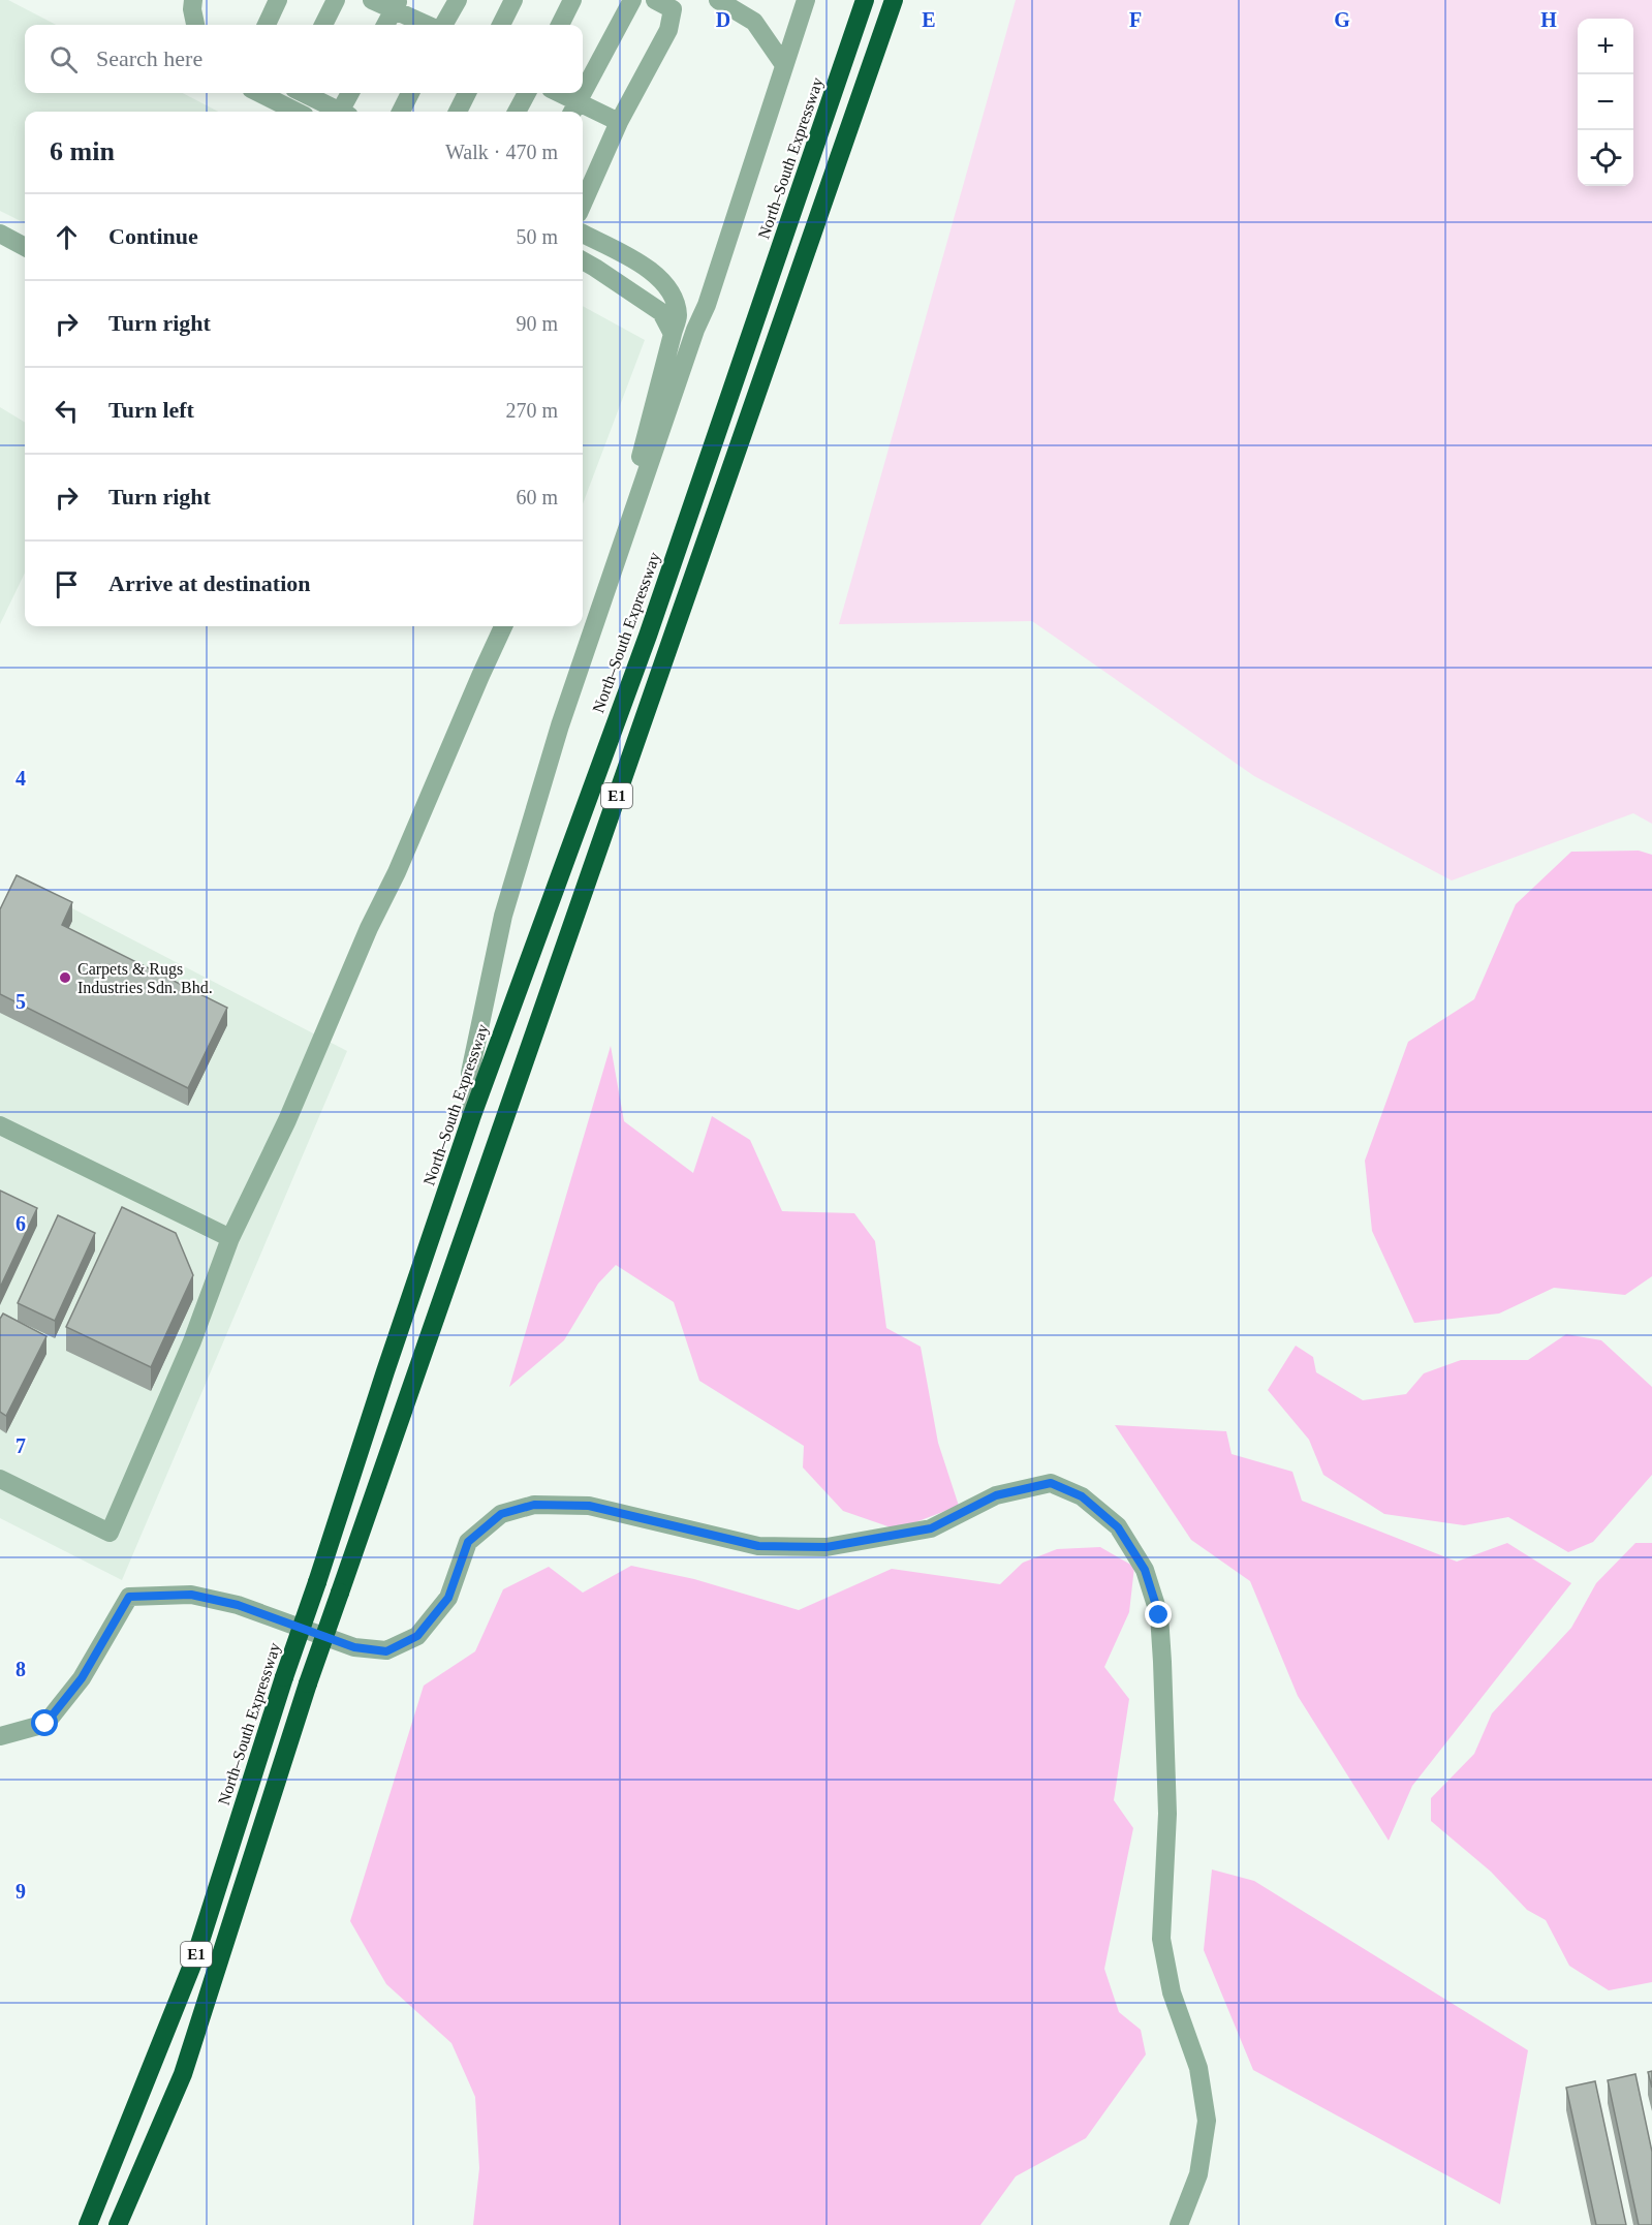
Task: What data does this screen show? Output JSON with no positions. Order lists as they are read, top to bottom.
{
  "streets": {
    "highway": ["North–South Expressway", "E1"]
  },
  "places": ["Carpets & Rugs Industries Sdn. Bhd."],
  "page": {
    "map_buttons": ["+", "−"],
    "search": "Search here",
    "heading": ["6 min", "Walk · 470 m"],
    "list": [
      ["Continue", "50 m"],
      ["Turn right", "90 m"],
      ["Turn left", "270 m"],
      ["Turn right", "60 m"],
      "Arrive at destination"
    ]
  },
  "grid": {
    "columns": [
      "D",
      "E",
      "F",
      "G",
      "H"
    ],
    "rows": [
      "4",
      "5",
      "6",
      "7",
      "8",
      "9"
    ]
  }
}
